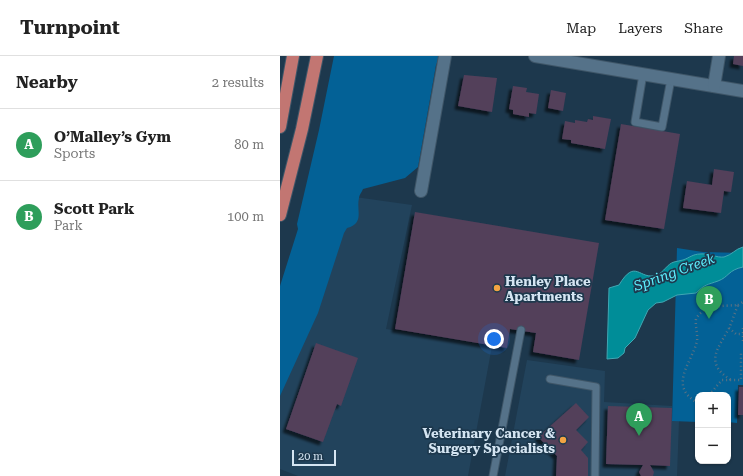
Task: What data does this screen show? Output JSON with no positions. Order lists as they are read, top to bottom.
{
  "water": ["Spring Creek"],
  "places": ["Henley Place Apartments", "Veterinary Cancer & Surgery Specialists"],
  "scale_bar": "20 m",
  "page": {
    "header": "Turnpoint",
    "nav": ["Map", "Layers", "Share"],
    "heading": ["Nearby", "2 results"],
    "list": [
      {
        "mark": "A",
        "name": "O’Malley’s Gym",
        "note": "Sports",
        "value": "80 m"
      },
      {
        "mark": "B",
        "name": "Scott Park",
        "note": "Park",
        "value": "100 m"
      }
    ],
    "pins": ["B", "A"],
    "map_buttons": ["+", "−"],
    "scale": "20 m"
  }
}
